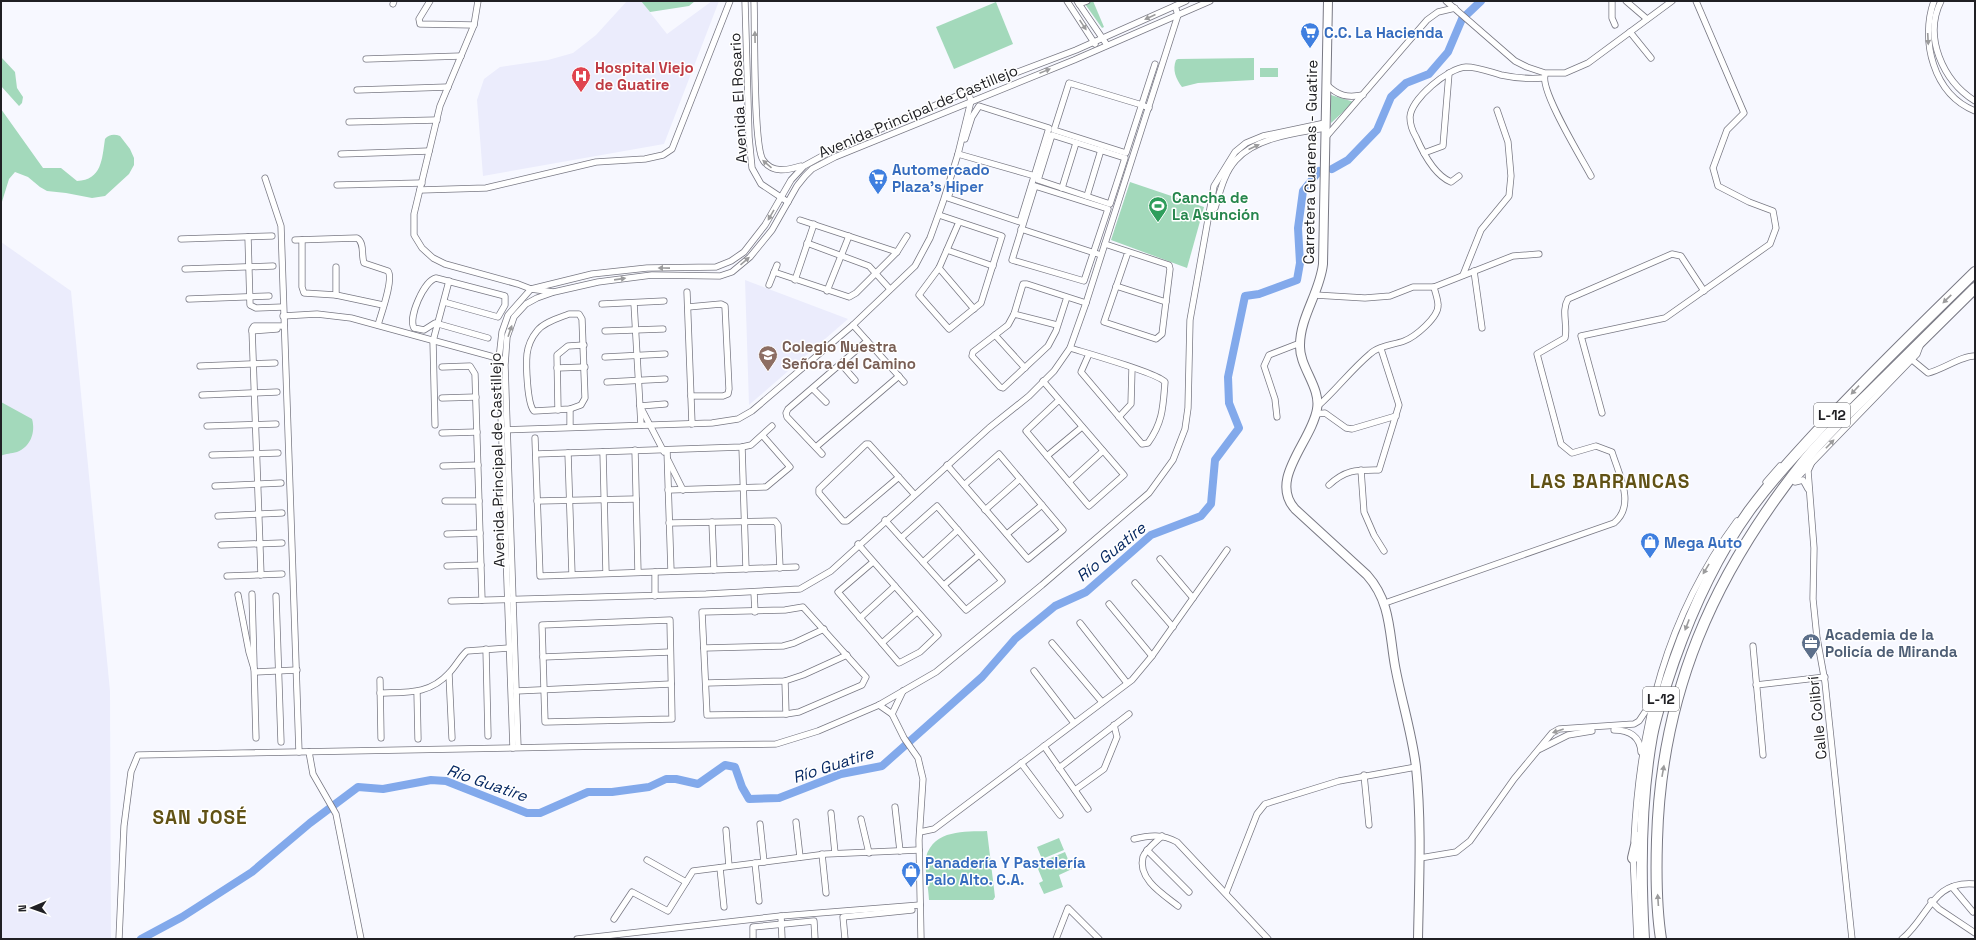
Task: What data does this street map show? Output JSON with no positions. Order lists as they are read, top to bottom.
{
  "streets": {
    "highway": ["L-12"],
    "main road": ["Carretera Guarenas - Guatire"],
    "street": ["Avenida El Rosario", "Avenida Principal de Castillejo", "Calle Colibrí"]
  },
  "crossings": [
    ["Avenida El Rosario", "Avenida Principal de Castillejo"],
    ["L-12", "Calle Colibrí"]
  ],
  "districts": ["LAS BARRANCAS", "SAN JOSÉ"],
  "water": ["Río Guatire"],
  "places": {
    "supermarket": ["C.C. La Hacienda", "Automercado Plaza's Hiper"],
    "hospital": ["Hospital Viejo de Guatire"],
    "sports": ["Cancha de La Asunción"],
    "school or university": ["Colegio Nuestra Señora del Camino"],
    "shop": ["Mega Auto", "Panadería Y Pastelería Palo Alto. C.A."],
    "office": ["Academia de la Policía de Miranda"]
  },
  "north": "left"
}
